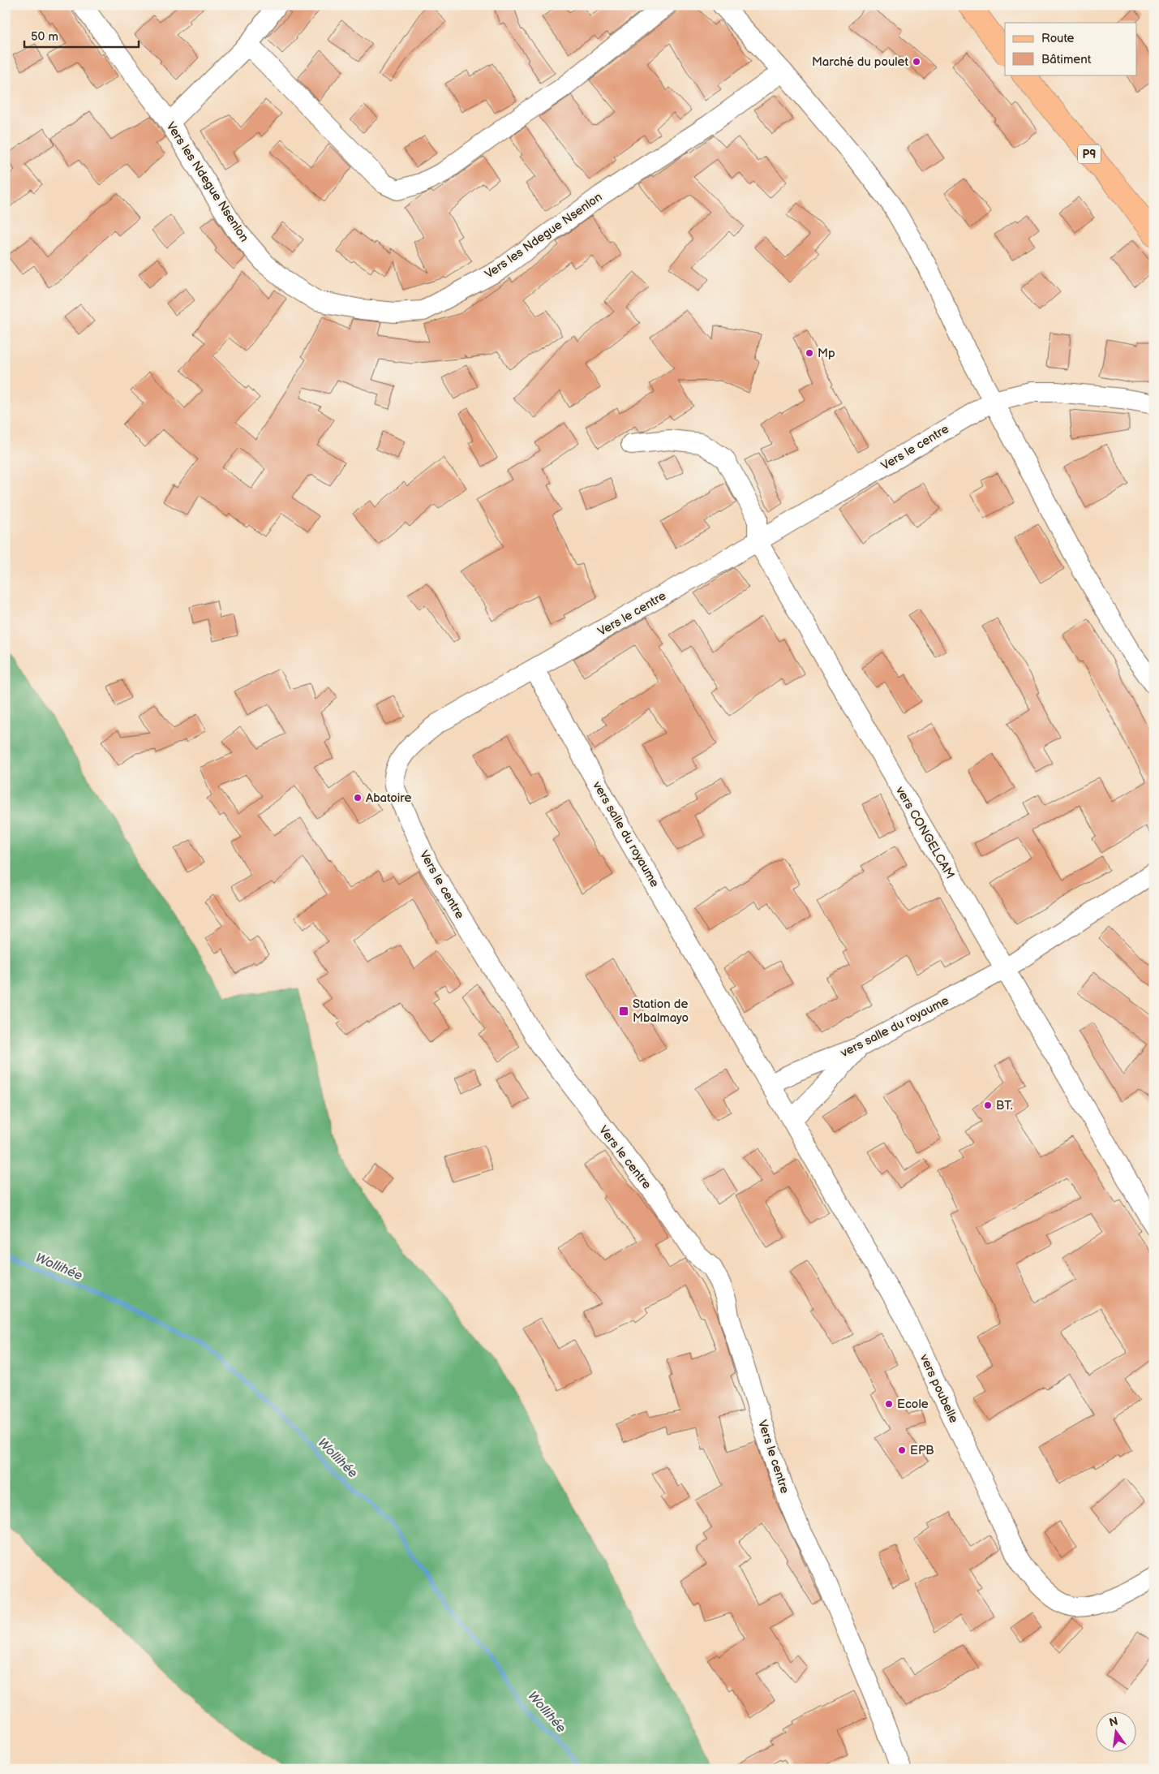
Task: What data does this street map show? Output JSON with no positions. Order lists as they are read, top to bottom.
{
  "streets": {
    "main road": ["P9"],
    "street": [
      "Vers les Ndegue Nsenlon",
      "Vers le centre",
      "vers CONGELCAM",
      "vers salle du royaume",
      "vers poubelle"
    ]
  },
  "crossings": [
    ["Vers le centre", "vers CONGELCAM"],
    ["Vers le centre", "vers salle du royaume"],
    ["vers CONGELCAM", "vers salle du royaume"],
    ["vers salle du royaume", "vers poubelle"]
  ],
  "water": ["Wollihée"],
  "places": {
    "other": [
      "Marché du poulet",
      "Mp",
      "Abatoire",
      "BT.",
      "Ecole",
      "EPB"
    ],
    "transit": ["Station de Mbalmayo"]
  },
  "legend": ["Route", "Bâtiment"],
  "scale_bar": "50 m",
  "north": "top"
}
